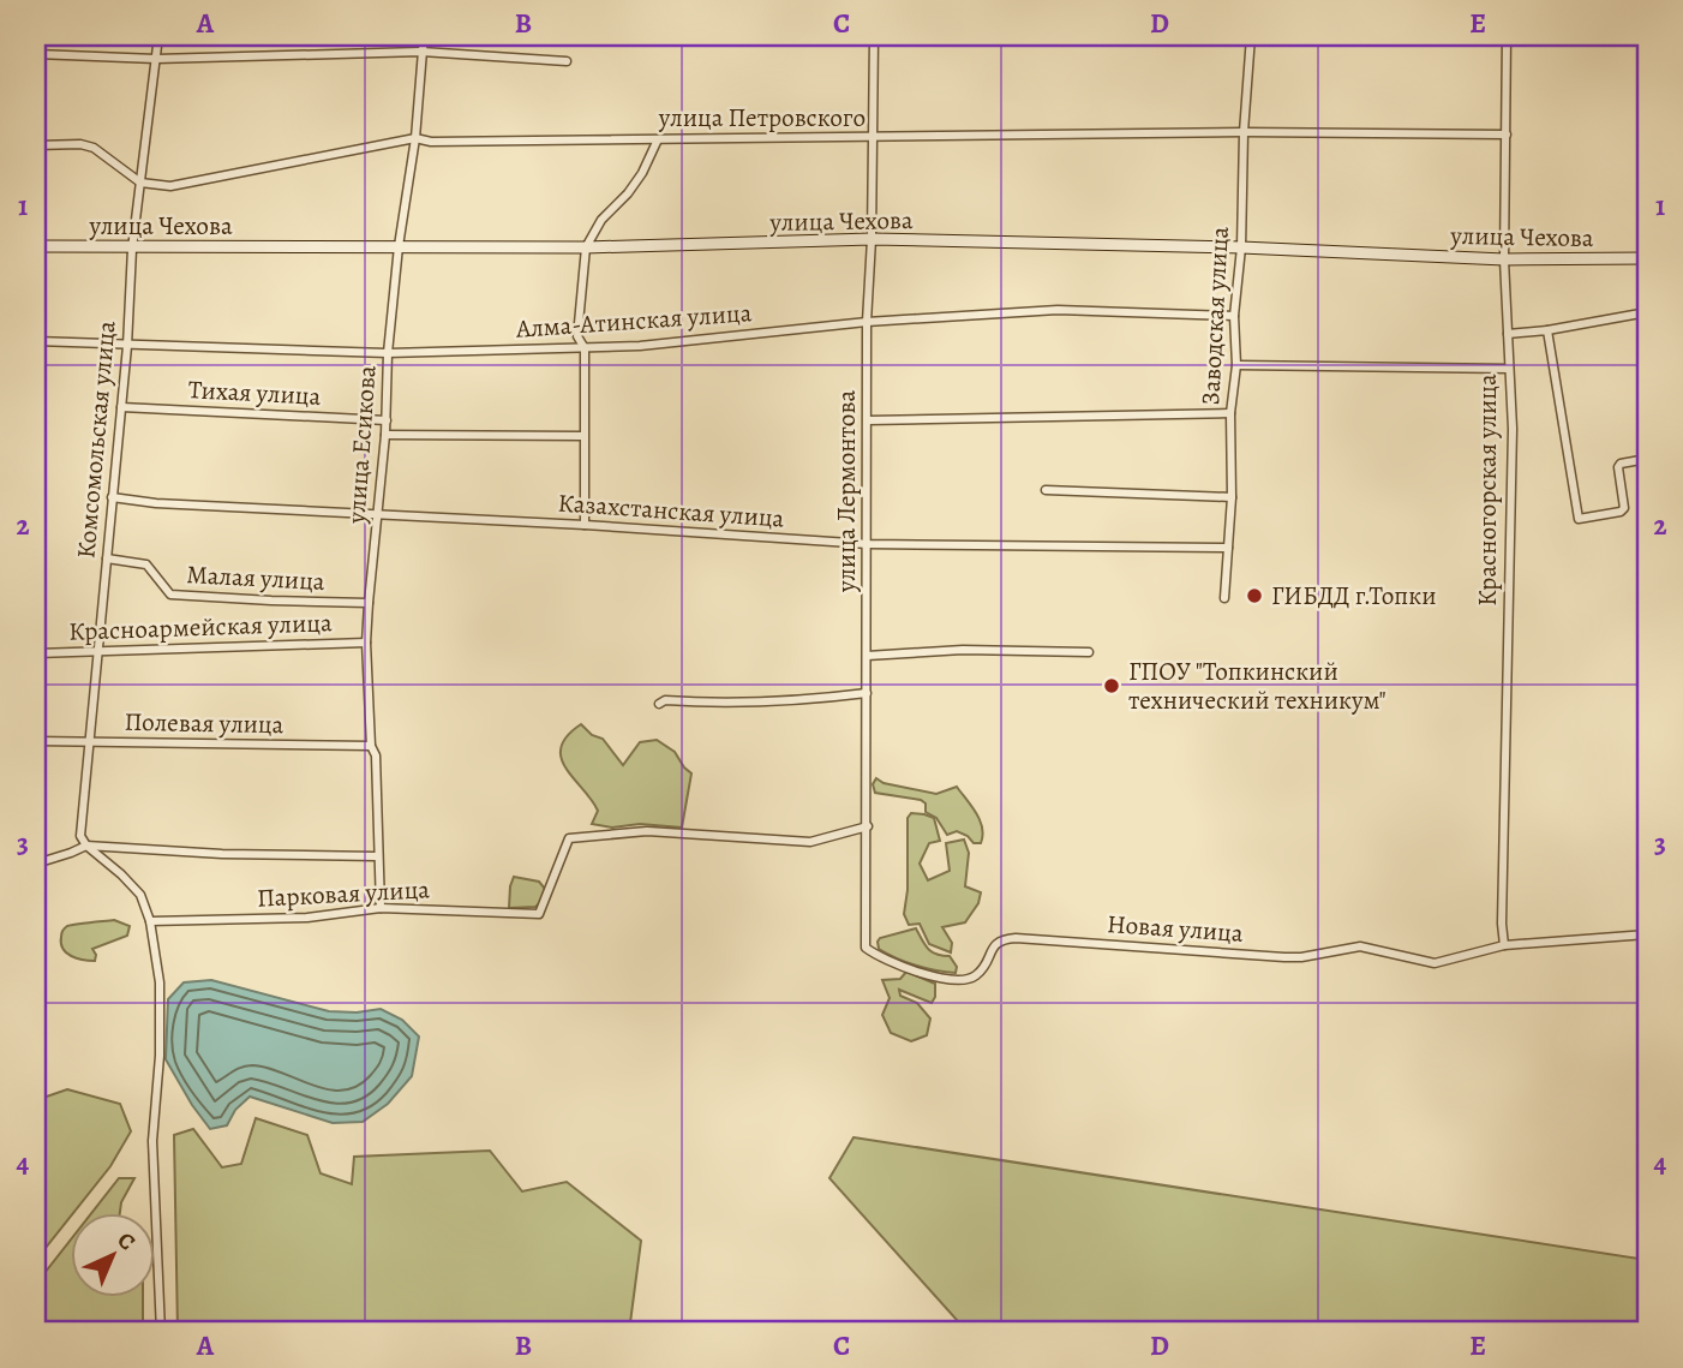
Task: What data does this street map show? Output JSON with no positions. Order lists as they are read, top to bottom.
{
  "streets": {
    "street": [
      "улица Петровского",
      "улица Чехова",
      "Заводская улица",
      "Алма-Атинская улица",
      "Тихая улица",
      "Комсомольская улица",
      "улица Есикова",
      "Красногорская улица",
      "улица Лермонтова",
      "Казахстанская улица",
      "Малая улица",
      "Красноармейская улица",
      "Полевая улица",
      "Парковая улица",
      "Новая улица"
    ]
  },
  "crossings": [
    ["улица Петровского", "Заводская улица"],
    ["улица Петровского", "Комсомольская улица"],
    ["улица Петровского", "улица Есикова"],
    ["улица Петровского", "Красногорская улица"],
    ["улица Петровского", "улица Лермонтова"],
    ["улица Чехова", "Заводская улица"],
    ["улица Чехова", "Комсомольская улица"],
    ["улица Чехова", "улица Есикова"],
    ["улица Чехова", "Красногорская улица"],
    ["улица Чехова", "улица Лермонтова"],
    ["Заводская улица", "Алма-Атинская улица"],
    ["Заводская улица", "Казахстанская улица"],
    ["Алма-Атинская улица", "Комсомольская улица"],
    ["Алма-Атинская улица", "улица Есикова"],
    ["Алма-Атинская улица", "улица Лермонтова"],
    ["Тихая улица", "Комсомольская улица"],
    ["Тихая улица", "улица Есикова"],
    ["Комсомольская улица", "Казахстанская улица"],
    ["Комсомольская улица", "Малая улица"],
    ["Комсомольская улица", "Красноармейская улица"],
    ["Комсомольская улица", "Полевая улица"],
    ["улица Есикова", "Казахстанская улица"],
    ["улица Есикова", "Малая улица"],
    ["улица Есикова", "Красноармейская улица"],
    ["улица Есикова", "Полевая улица"],
    ["улица Есикова", "Парковая улица"],
    ["Красногорская улица", "Новая улица"],
    ["улица Лермонтова", "Казахстанская улица"],
    ["улица Лермонтова", "Парковая улица"],
    ["улица Лермонтова", "Новая улица"]
  ],
  "places": ["ГИБДД г.Топки", "ГПОУ \"Топкинский технический техникум\""],
  "north": "top right",
  "grid": {
    "columns": [
      "A",
      "B",
      "C",
      "D",
      "E"
    ],
    "rows": [
      "1",
      "2",
      "3",
      "4"
    ]
  }
}
